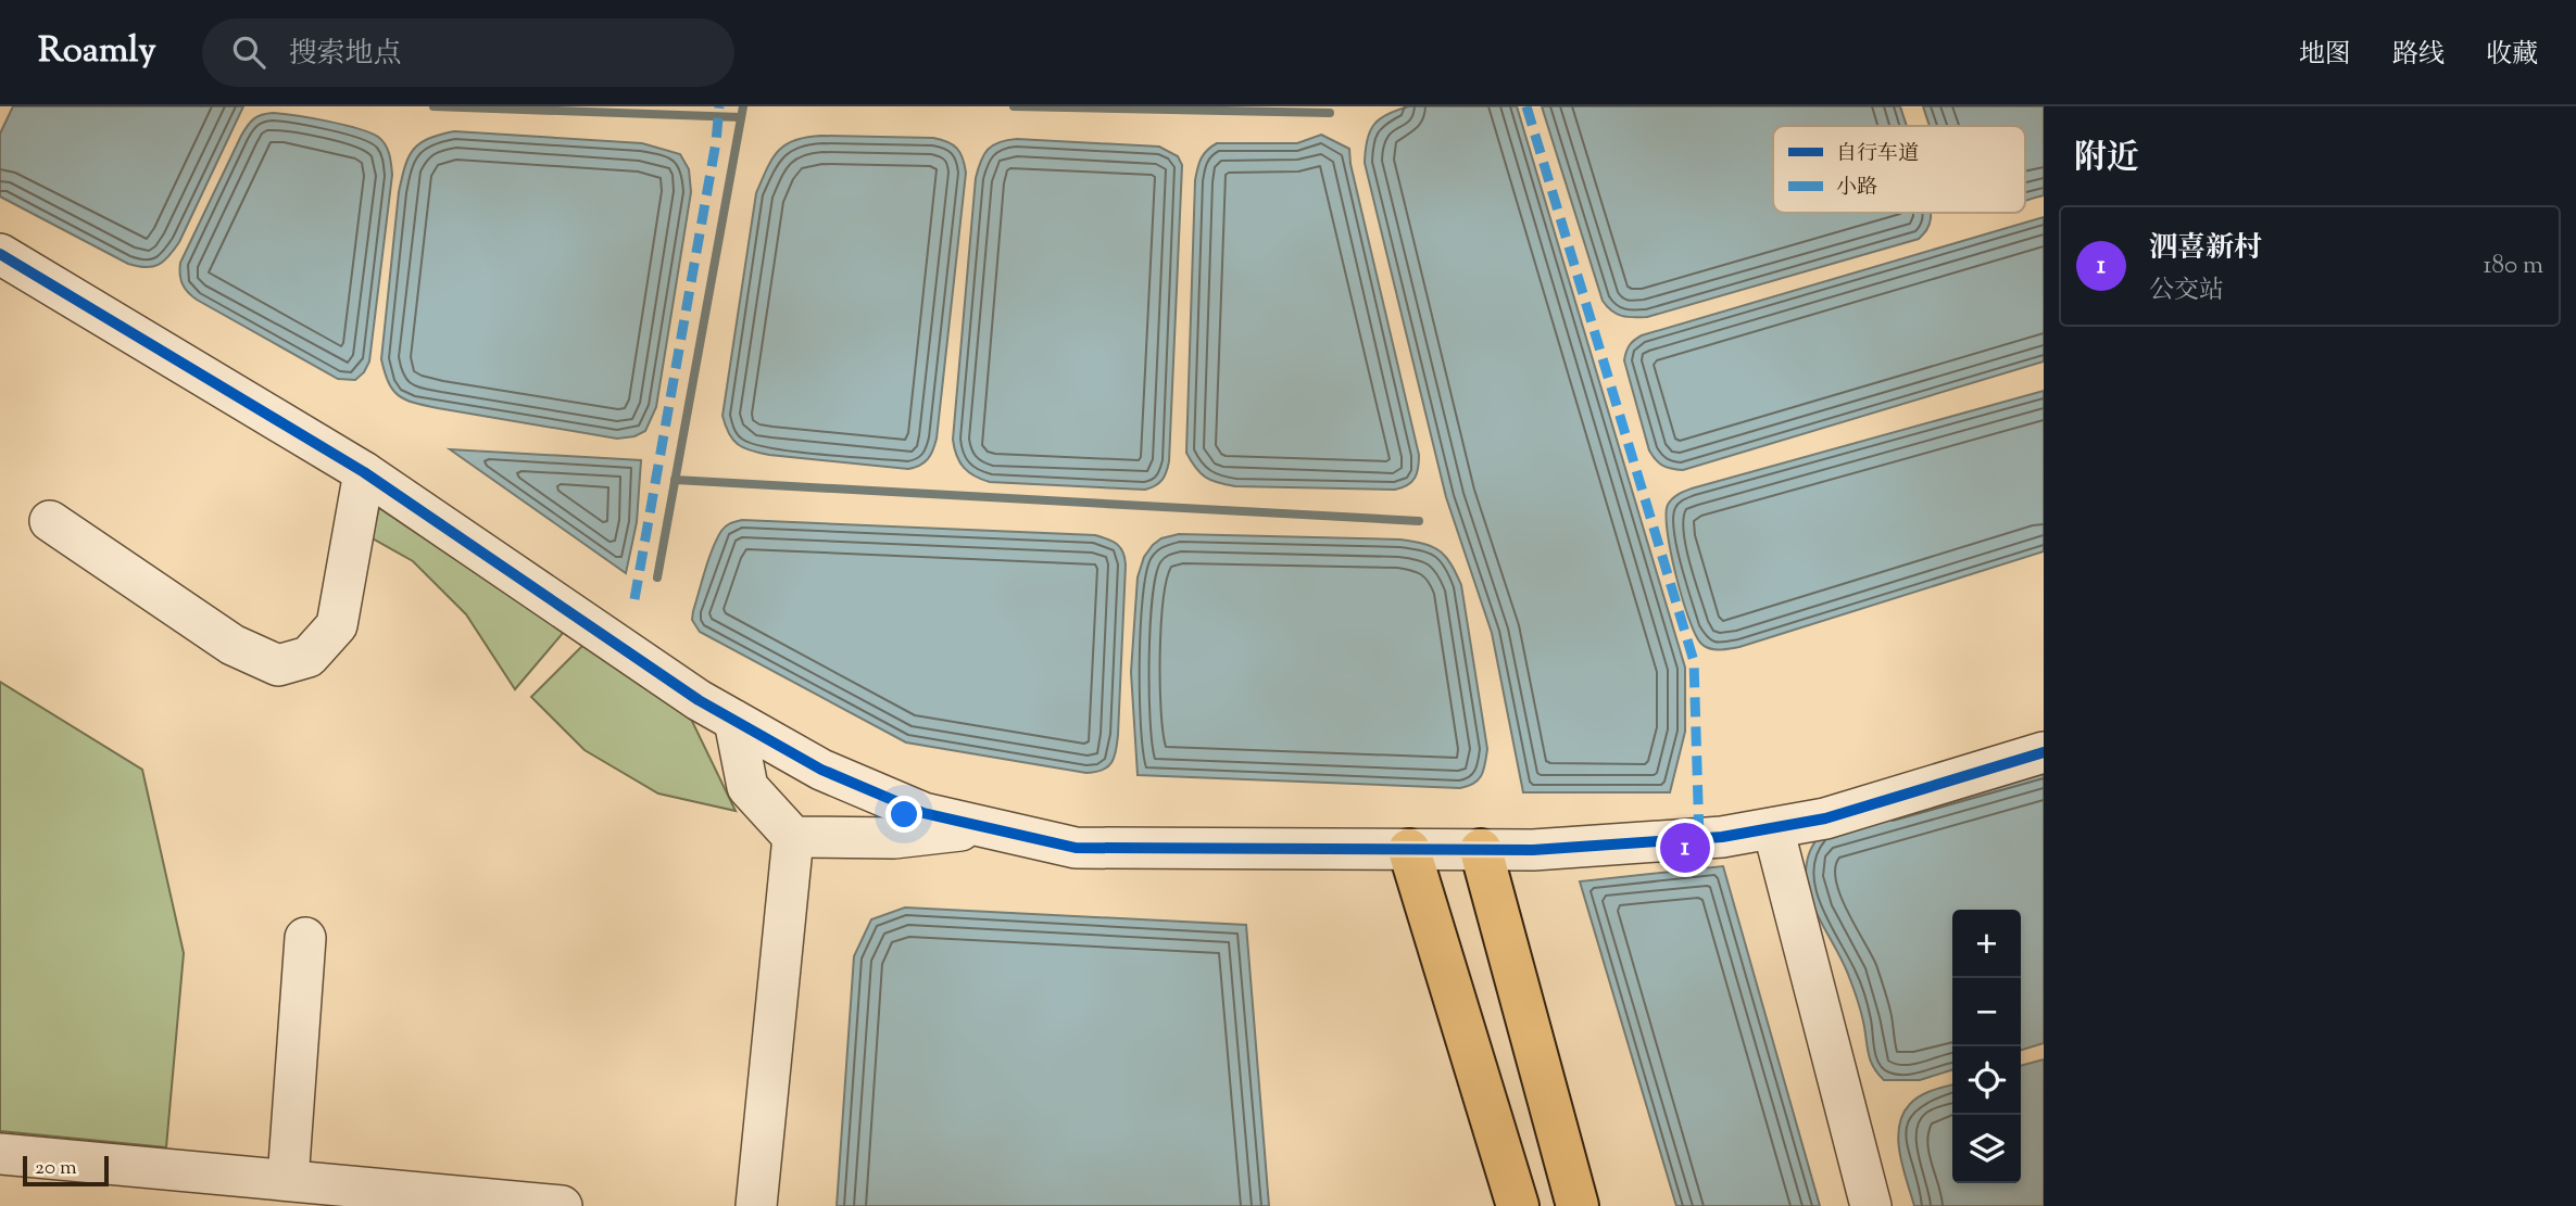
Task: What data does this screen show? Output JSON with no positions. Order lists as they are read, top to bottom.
{
  "legend": ["自行车道", "小路"],
  "scale_bar": "20 m",
  "page": {
    "header": "Roamly",
    "search": "搜索地点",
    "nav": ["地图", "路线", "收藏"],
    "heading": "附近",
    "list": [
      {
        "mark": "1",
        "name": "泗喜新村",
        "note": "公交站",
        "value": "180 m"
      }
    ],
    "pins": "1",
    "map_buttons": ["+", "−"],
    "scale": "20 m"
  }
}
